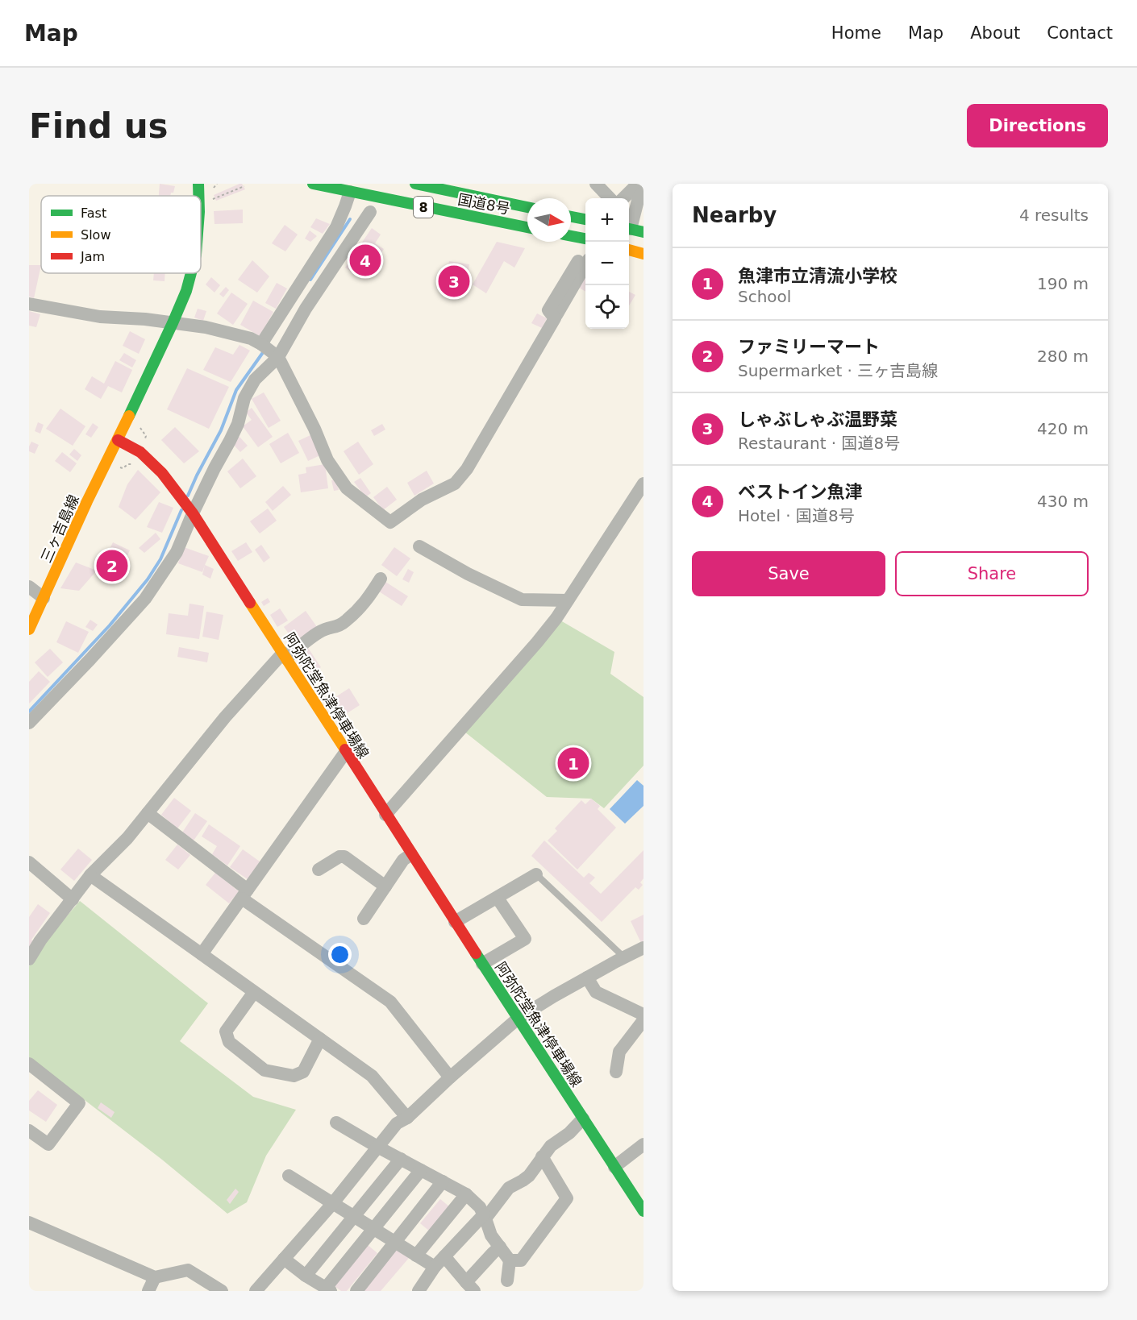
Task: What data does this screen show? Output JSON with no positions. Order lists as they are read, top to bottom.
{
  "streets": {
    "main road": [
      "国道8号",
      "8",
      "三ヶ吉島線",
      "阿弥陀堂魚津停車場線"
    ]
  },
  "crossings": [
    ["三ヶ吉島線", "阿弥陀堂魚津停車場線"]
  ],
  "legend": ["Fast", "Slow", "Jam"],
  "north": "right",
  "page": {
    "header": "Map",
    "nav": [
      "Home",
      "Map",
      "About",
      "Contact"
    ],
    "buttons": [
      "Directions",
      ["Save", "Share"]
    ],
    "title": "Find us",
    "heading": ["Nearby", "4 results"],
    "map_buttons": ["+", "−"],
    "pins": [
      "4",
      "3",
      "2",
      "1"
    ],
    "list": [
      {
        "mark": "1",
        "name": "魚津市立清流小学校",
        "note": "School",
        "value": "190 m"
      },
      {
        "mark": "2",
        "name": "ファミリーマート",
        "note": "Supermarket · 三ヶ吉島線",
        "value": "280 m"
      },
      {
        "mark": "3",
        "name": "しゃぶしゃぶ温野菜",
        "note": "Restaurant · 国道8号",
        "value": "420 m"
      },
      {
        "mark": "4",
        "name": "ベストイン魚津",
        "note": "Hotel · 国道8号",
        "value": "430 m"
      }
    ]
  }
}
